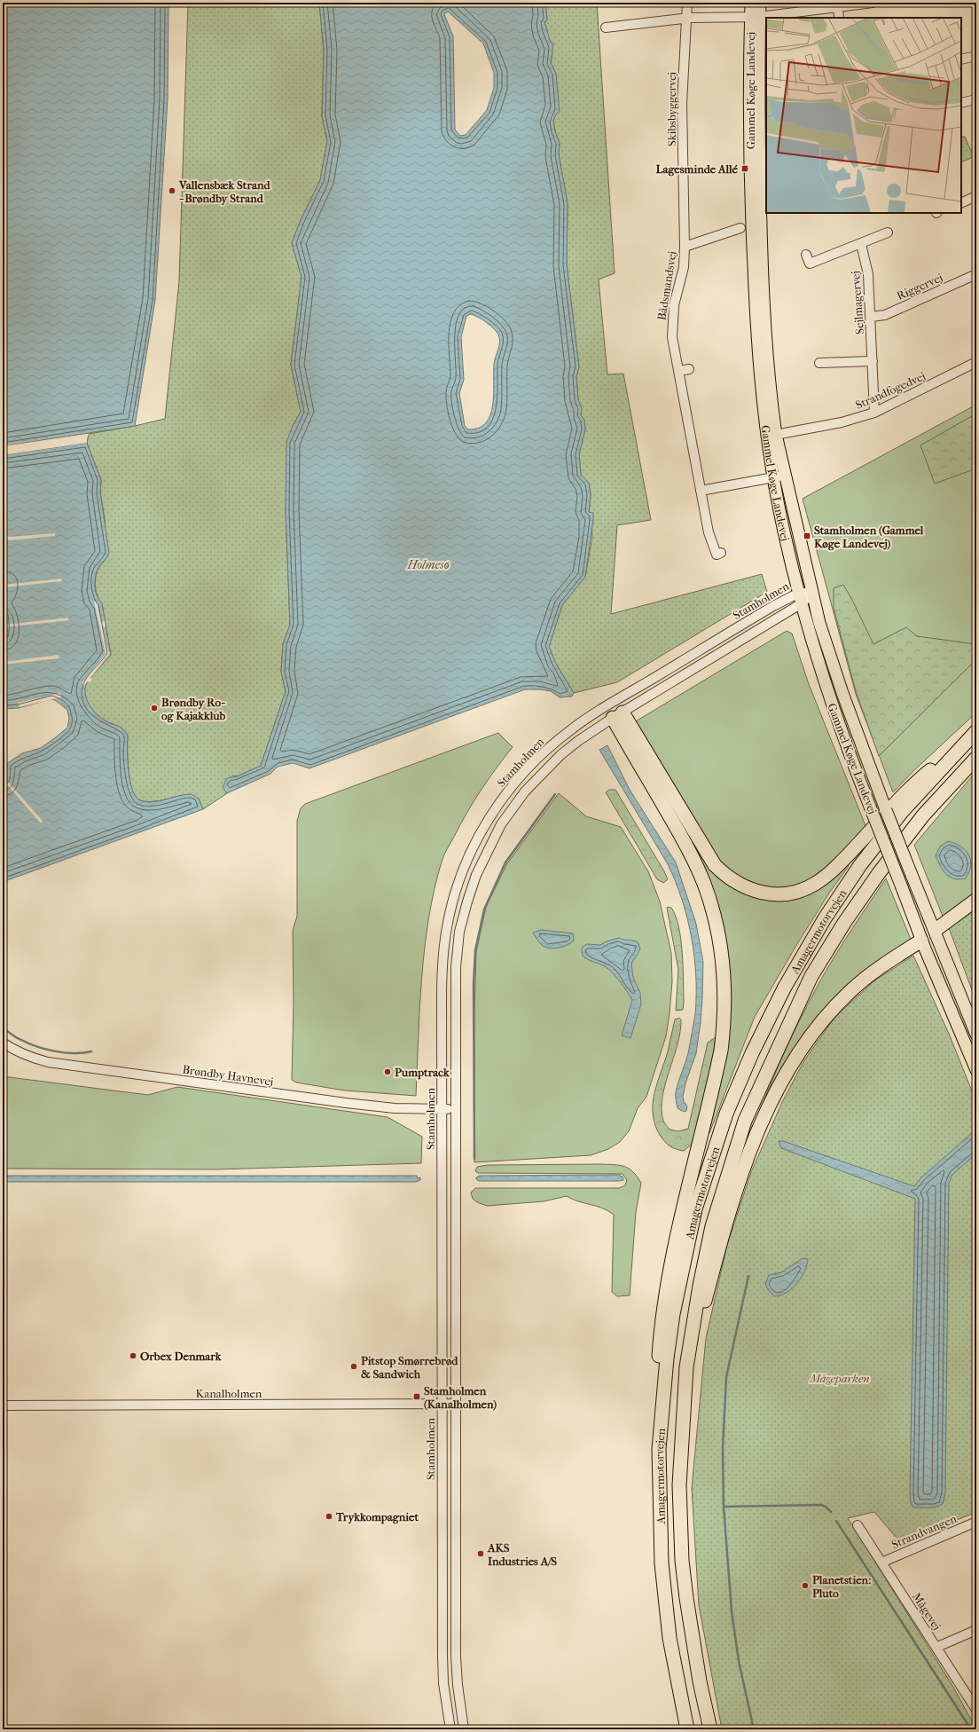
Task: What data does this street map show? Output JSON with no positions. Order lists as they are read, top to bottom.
{
  "streets": {
    "highway": ["Amagermotorvejen"],
    "main road": ["Gammel Køge Landevej"],
    "street": [
      "Skibsbyggervej",
      "Bådsmandsvej",
      "Riggervej",
      "Sejlmagervej",
      "Strandfogedvej",
      "Stamholmen",
      "Brøndby Havnevej",
      "Kanalholmen",
      "Strandvangen",
      "Mågevej"
    ]
  },
  "crossings": [
    ["Gammel Køge Landevej", "Strandfogedvej"],
    ["Gammel Køge Landevej", "Stamholmen"],
    ["Skibsbyggervej", "Bådsmandsvej"],
    ["Riggervej", "Sejlmagervej"],
    ["Sejlmagervej", "Strandfogedvej"],
    ["Stamholmen", "Brøndby Havnevej"],
    ["Stamholmen", "Kanalholmen"],
    ["Strandvangen", "Mågevej"]
  ],
  "water": ["Holmesø"],
  "parks": ["Mågeparken"],
  "places": {
    "transit": ["Lagesminde Allé", "Stamholmen (Gammel Køge Landevej)", "Stamholmen (Kanalholmen)"],
    "other": [
      "Vallensbæk Strand - Brøndby Strand",
      "Brøndby Ro- og Kajakklub",
      "Pumptrack",
      "Orbex Denmark",
      "Pitstop Smørrebrød & Sandwich",
      "Trykkompagniet",
      "AKS Industries A/S",
      "Planetstien: Pluto"
    ]
  }
}
